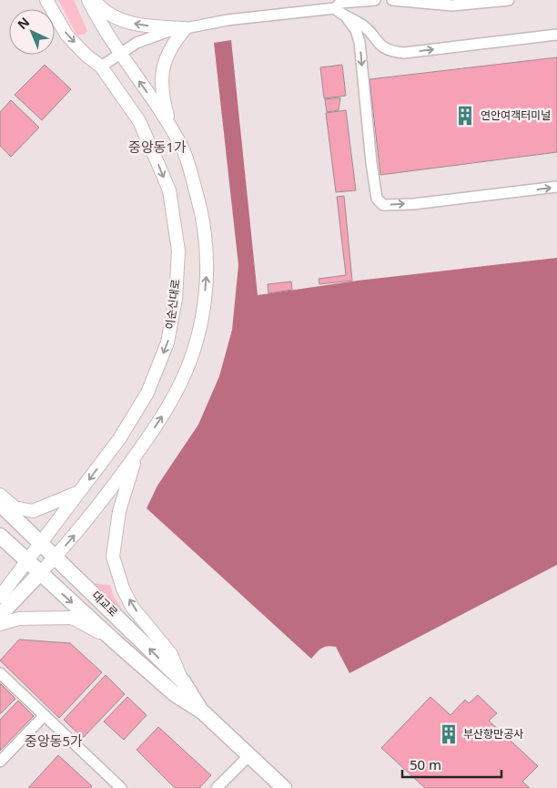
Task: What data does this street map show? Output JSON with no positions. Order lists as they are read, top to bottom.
{
  "streets": {
    "main road": ["대교로"],
    "street": ["이순신대로"]
  },
  "crossings": [
    ["이순신대로", "대교로"]
  ],
  "districts": ["중앙동1가", "중앙동5가"],
  "places": {
    "building": ["연안여객터미널", "부산항만공사"]
  },
  "scale_bar": "50 m",
  "north": "top left"
}
